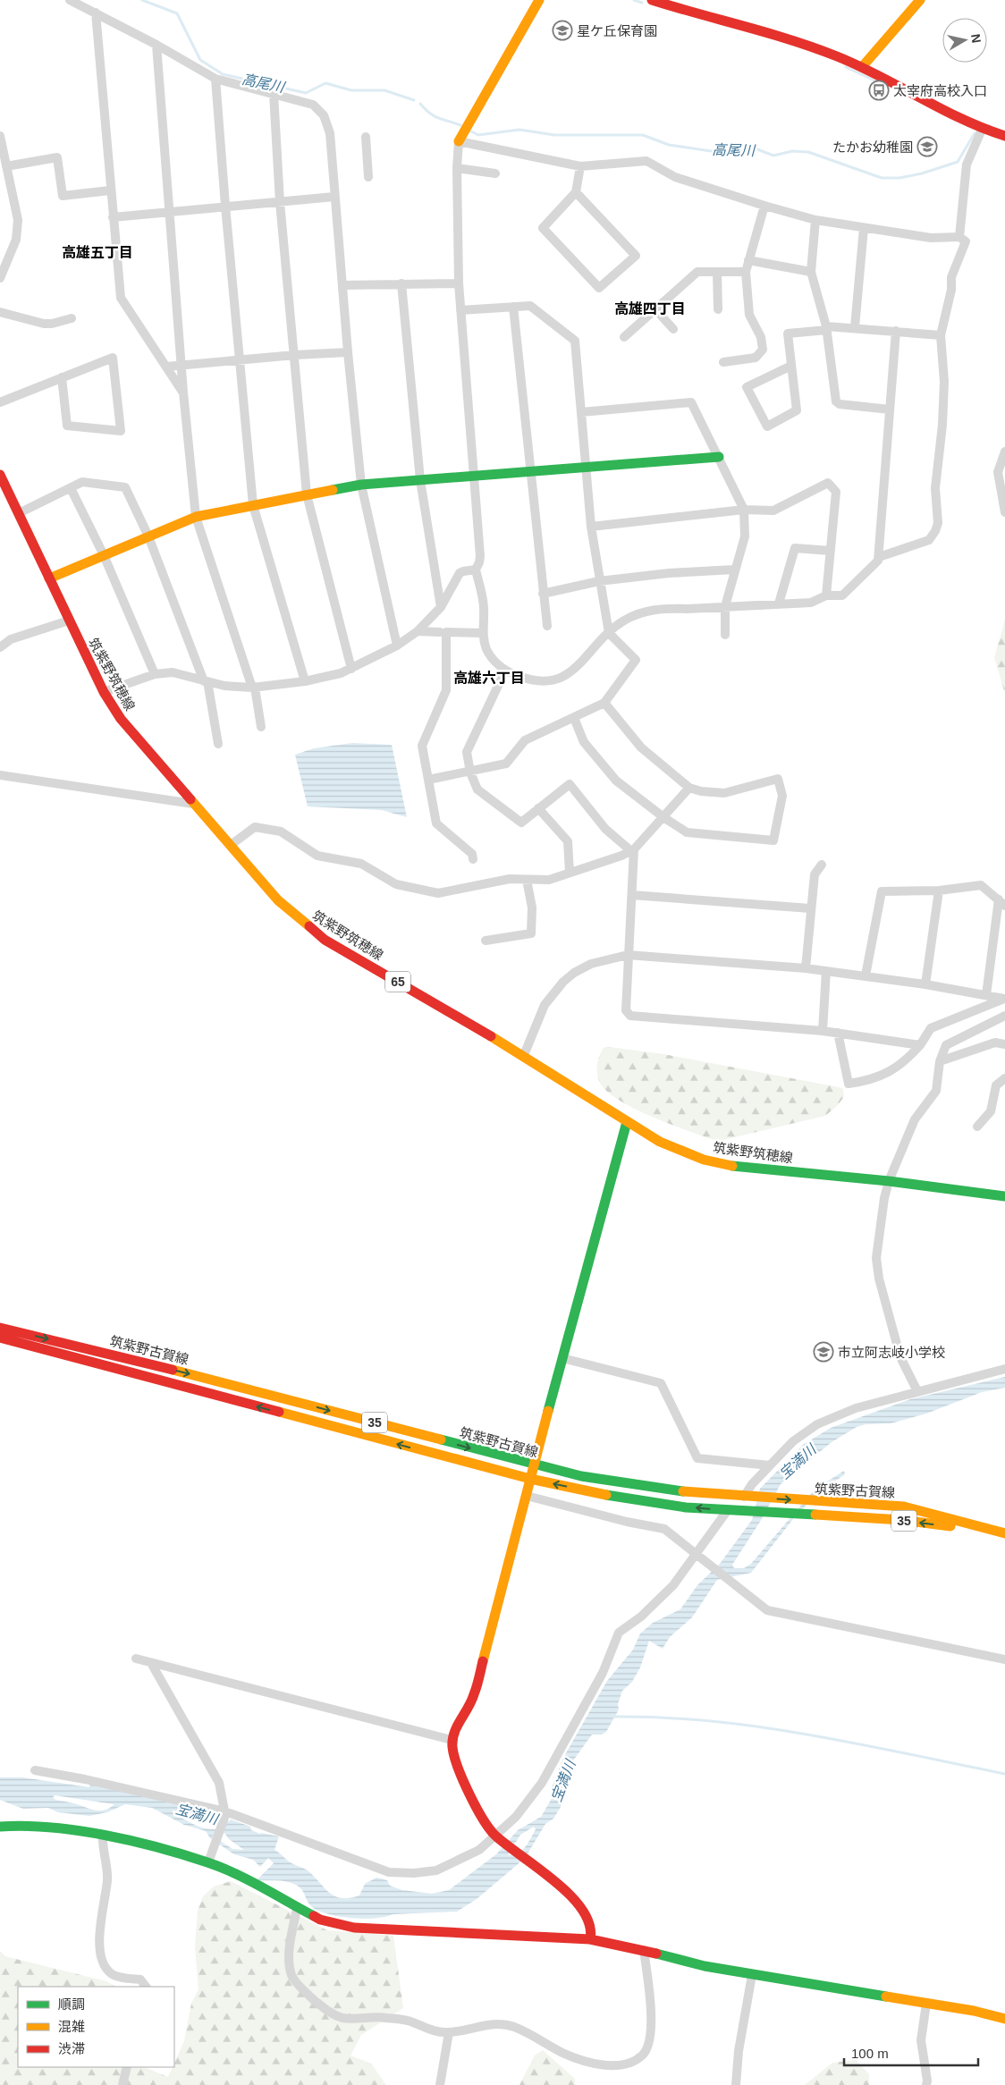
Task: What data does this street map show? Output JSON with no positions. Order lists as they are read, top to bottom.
{
  "streets": {
    "main road": [
      "筑紫野筑穂線",
      "65",
      "筑紫野古賀線",
      "35"
    ]
  },
  "districts": ["高雄五丁目", "高雄四丁目", "高雄六丁目"],
  "water": ["高尾川", "宝満川"],
  "places": {
    "school or university": ["星ケ丘保育園", "たかお幼稚園", "市立阿志岐小学校"],
    "bus stop": ["太宰府高校入口"]
  },
  "legend": ["順調", "混雑", "渋滞"],
  "scale_bar": "100 m",
  "north": "right"
}
